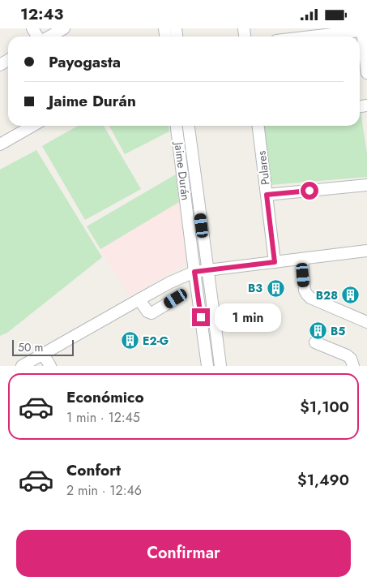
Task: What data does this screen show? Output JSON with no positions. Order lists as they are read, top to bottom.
{
  "streets": {
    "street": ["Pulares", "Jaime Durán"]
  },
  "places": {
    "building": [
      "B3",
      "B28",
      "B5",
      "E2-G"
    ]
  },
  "scale_bar": "50 m",
  "page": {
    "status": "12:43",
    "banner": ["Payogasta", "Jaime Durán"],
    "bubble": "1 min",
    "scale": "50 m",
    "list": [
      {
        "name": "Económico",
        "note": "1 min · 12:45",
        "value": "$1,100"
      },
      {
        "name": "Confort",
        "note": "2 min · 12:46",
        "value": "$1,490"
      }
    ],
    "buttons": "Confirmar"
  }
}
